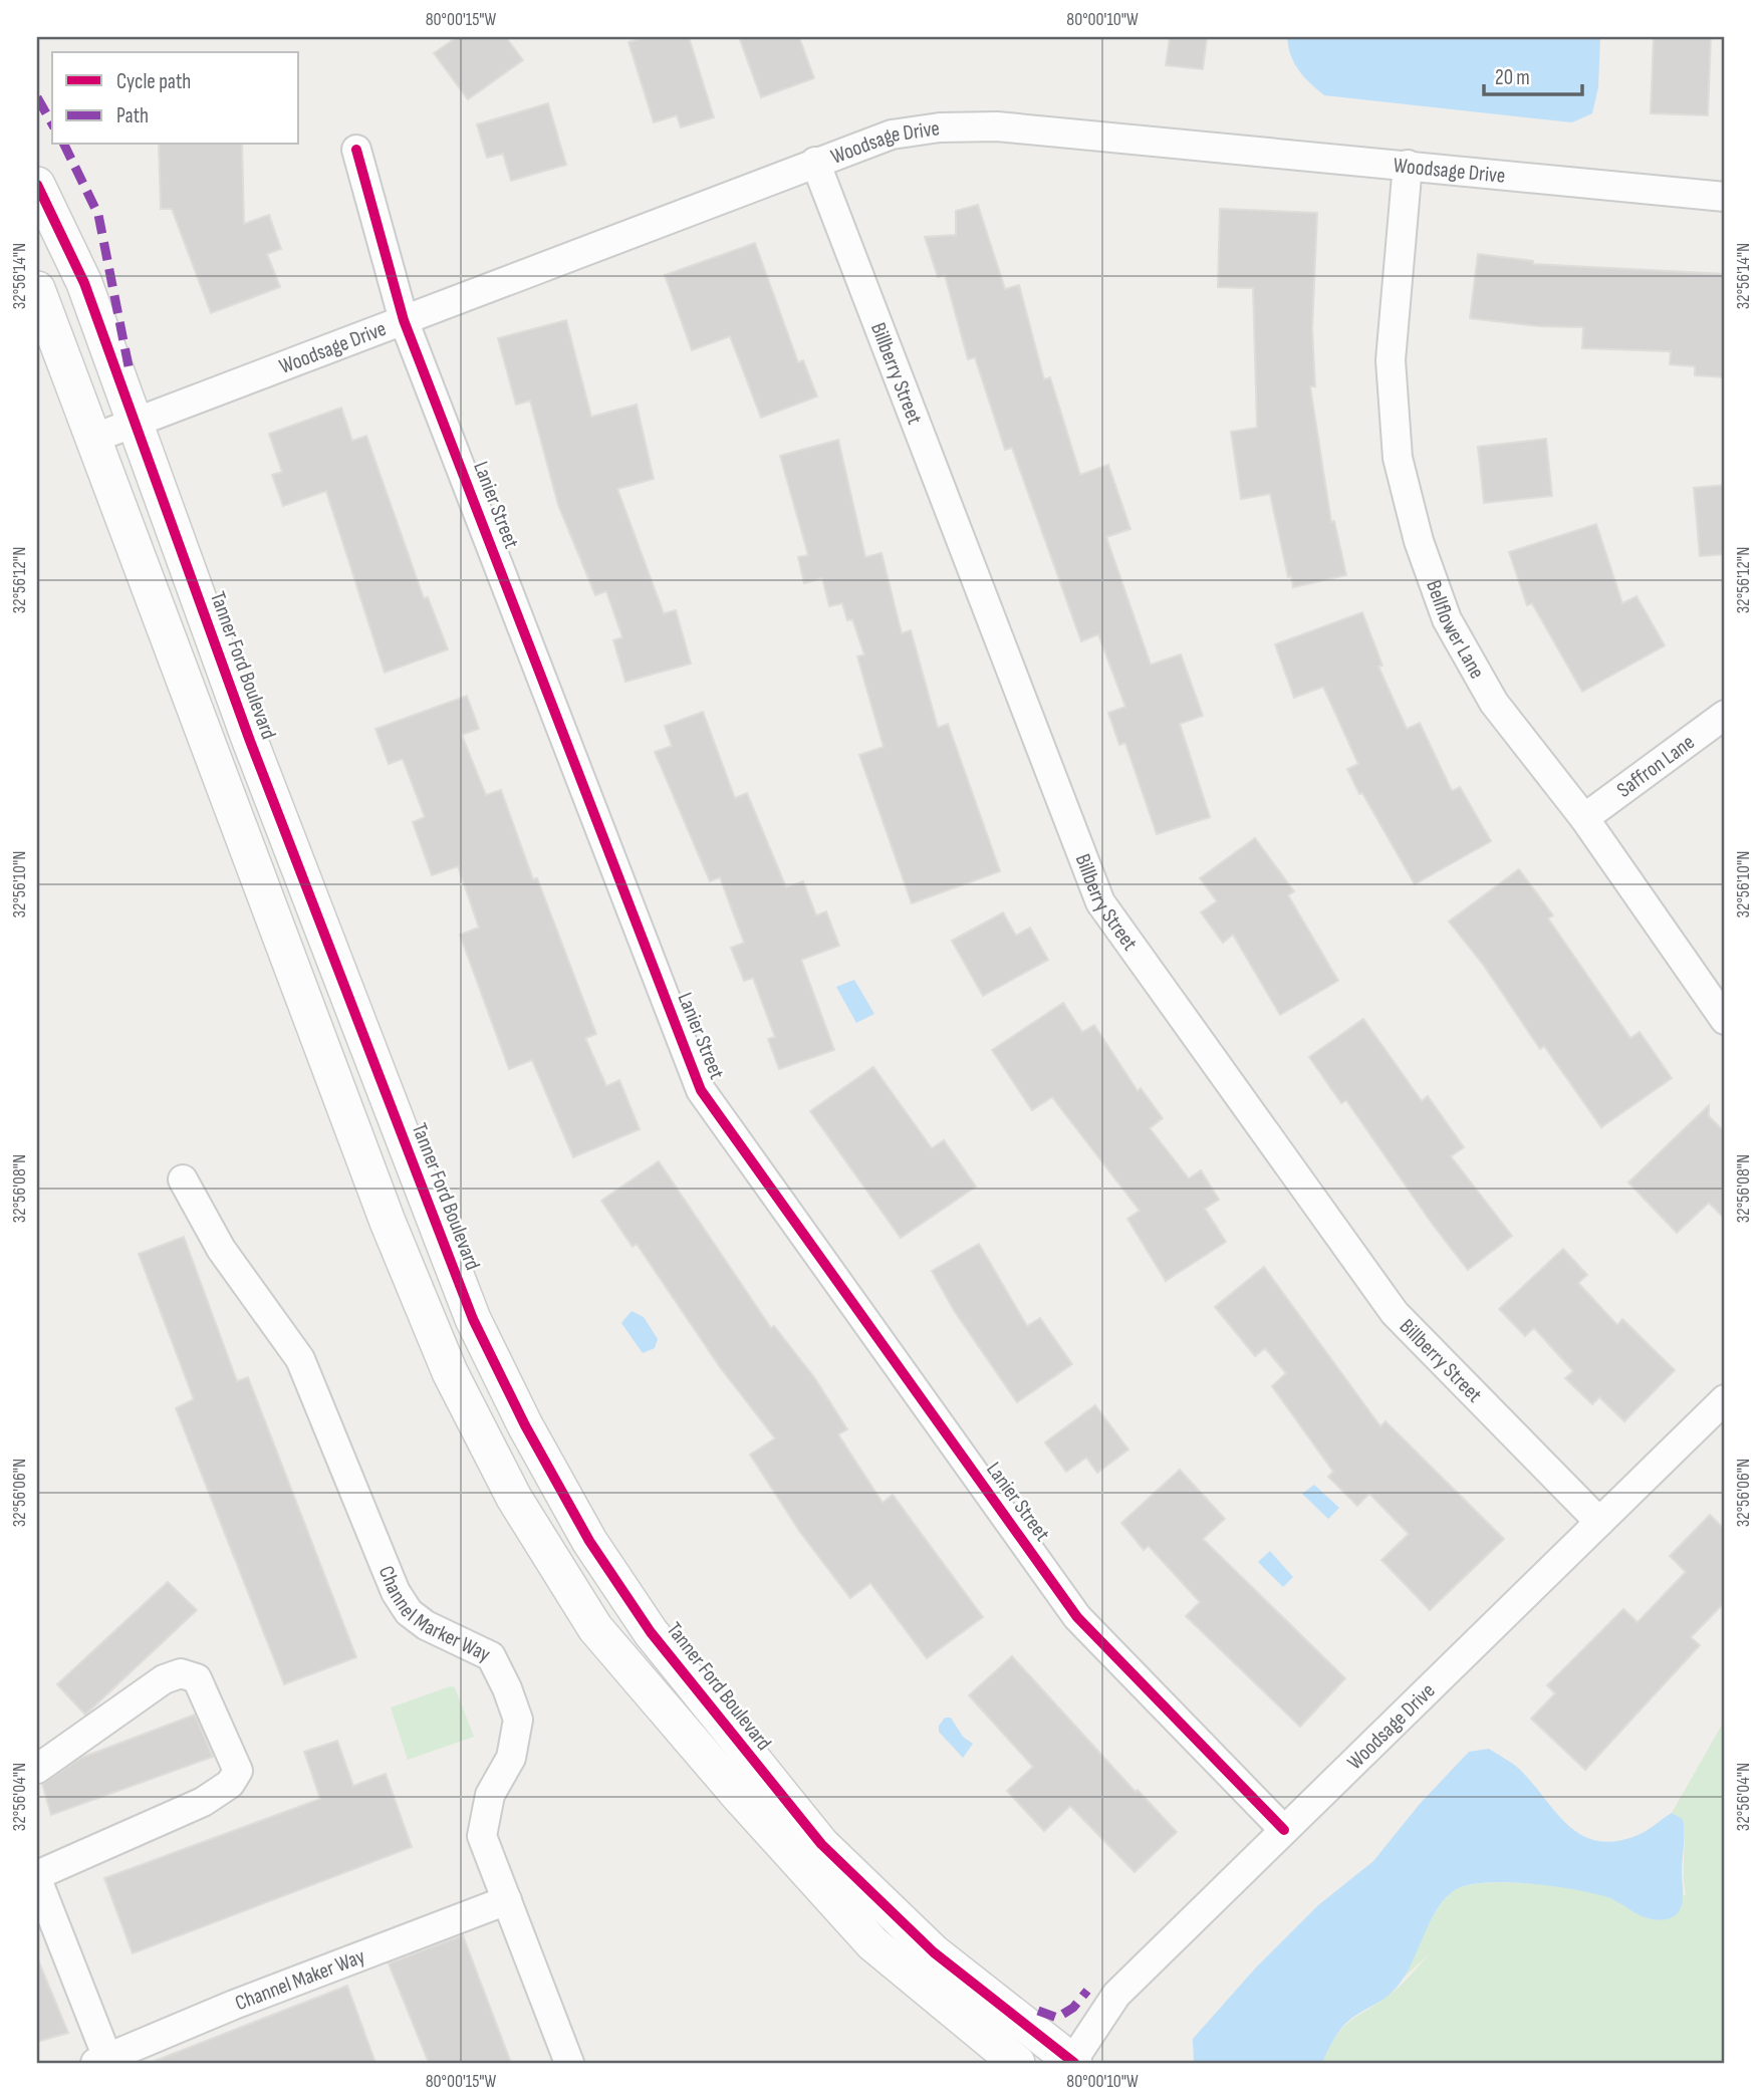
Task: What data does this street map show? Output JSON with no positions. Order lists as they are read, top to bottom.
{
  "streets": {
    "street": [
      "Woodsage Drive",
      "Billberry Street",
      "Lanier Street",
      "Bellflower Lane",
      "Tanner Ford Boulevard",
      "Saffron Lane",
      "Channel Marker Way",
      "Channel Maker Way"
    ]
  },
  "crossings": [
    ["Woodsage Drive", "Billberry Street"],
    ["Woodsage Drive", "Lanier Street"],
    ["Woodsage Drive", "Bellflower Lane"],
    ["Woodsage Drive", "Tanner Ford Boulevard"],
    ["Bellflower Lane", "Saffron Lane"],
    ["Channel Marker Way", "Channel Maker Way"]
  ],
  "legend": ["Cycle path", "Path"],
  "scale_bar": "20 m",
  "coordinates": [
    "80°00'15\"W",
    "80°00'10\"W",
    "32°56'14\"N",
    "32°56'12\"N",
    "32°56'10\"N",
    "32°56'08\"N",
    "32°56'06\"N",
    "32°56'04\"N"
  ]
}
